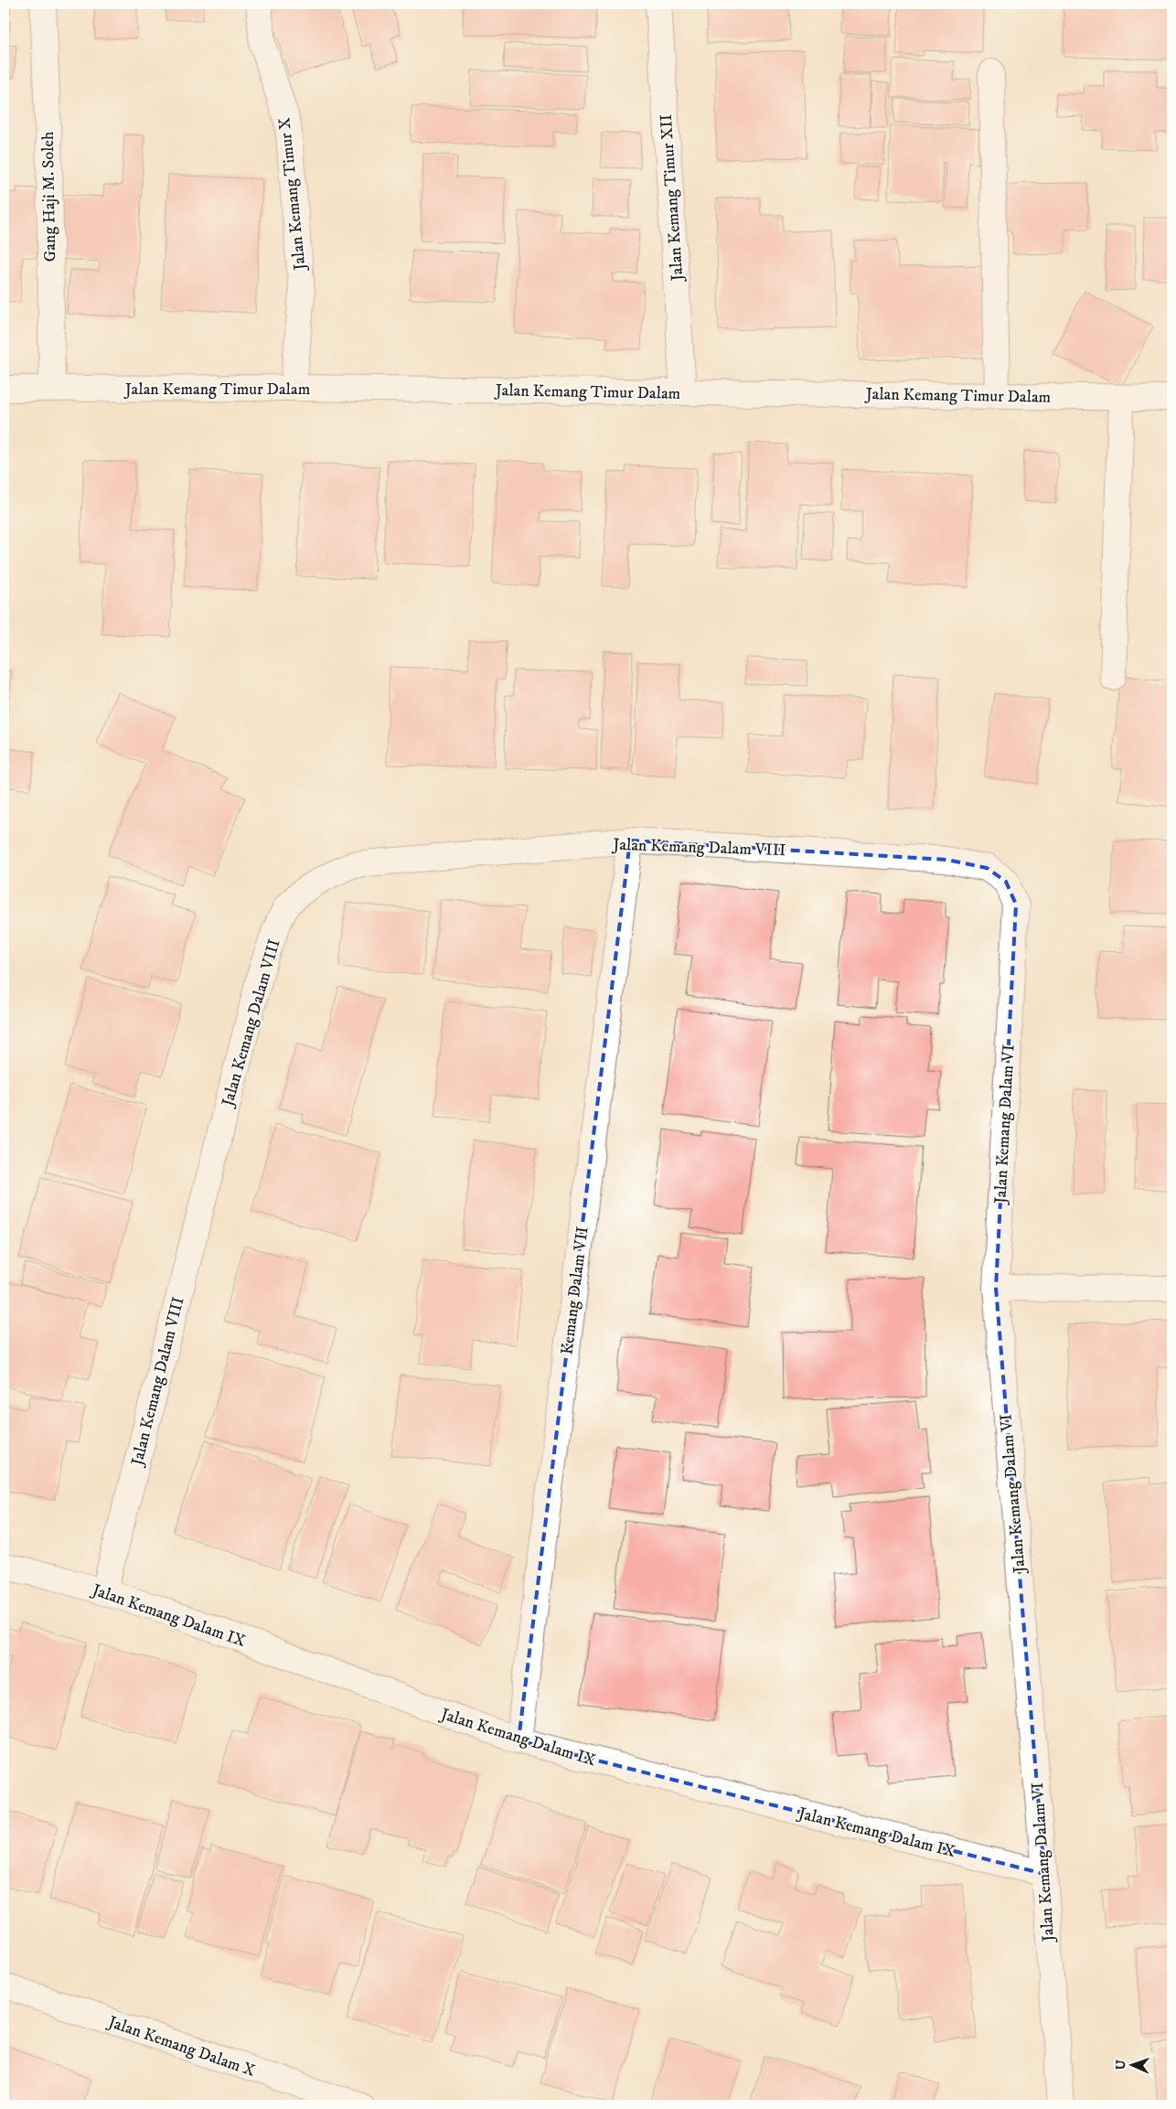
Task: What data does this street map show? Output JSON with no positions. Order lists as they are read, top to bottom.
{
  "streets": {
    "street": [
      "Jalan Kemang Timur X",
      "Gang Haji M. Soleh",
      "Jalan Kemang Timur XII",
      "Jalan Kemang Timur Dalam",
      "Jalan Kemang Dalam VIII",
      "Jalan Kemang Dalam VI",
      "Kemang Dalam VII",
      "Jalan Kemang Dalam IX",
      "Jalan Kemang Dalam X"
    ]
  },
  "crossings": [
    ["Jalan Kemang Timur X", "Jalan Kemang Timur Dalam"],
    ["Gang Haji M. Soleh", "Jalan Kemang Timur Dalam"],
    ["Jalan Kemang Timur XII", "Jalan Kemang Timur Dalam"],
    ["Jalan Kemang Dalam VIII", "Jalan Kemang Dalam VI"],
    ["Jalan Kemang Dalam VIII", "Kemang Dalam VII"],
    ["Jalan Kemang Dalam VIII", "Jalan Kemang Dalam IX"],
    ["Jalan Kemang Dalam VI", "Jalan Kemang Dalam IX"],
    ["Kemang Dalam VII", "Jalan Kemang Dalam IX"]
  ],
  "north": "left"
}
